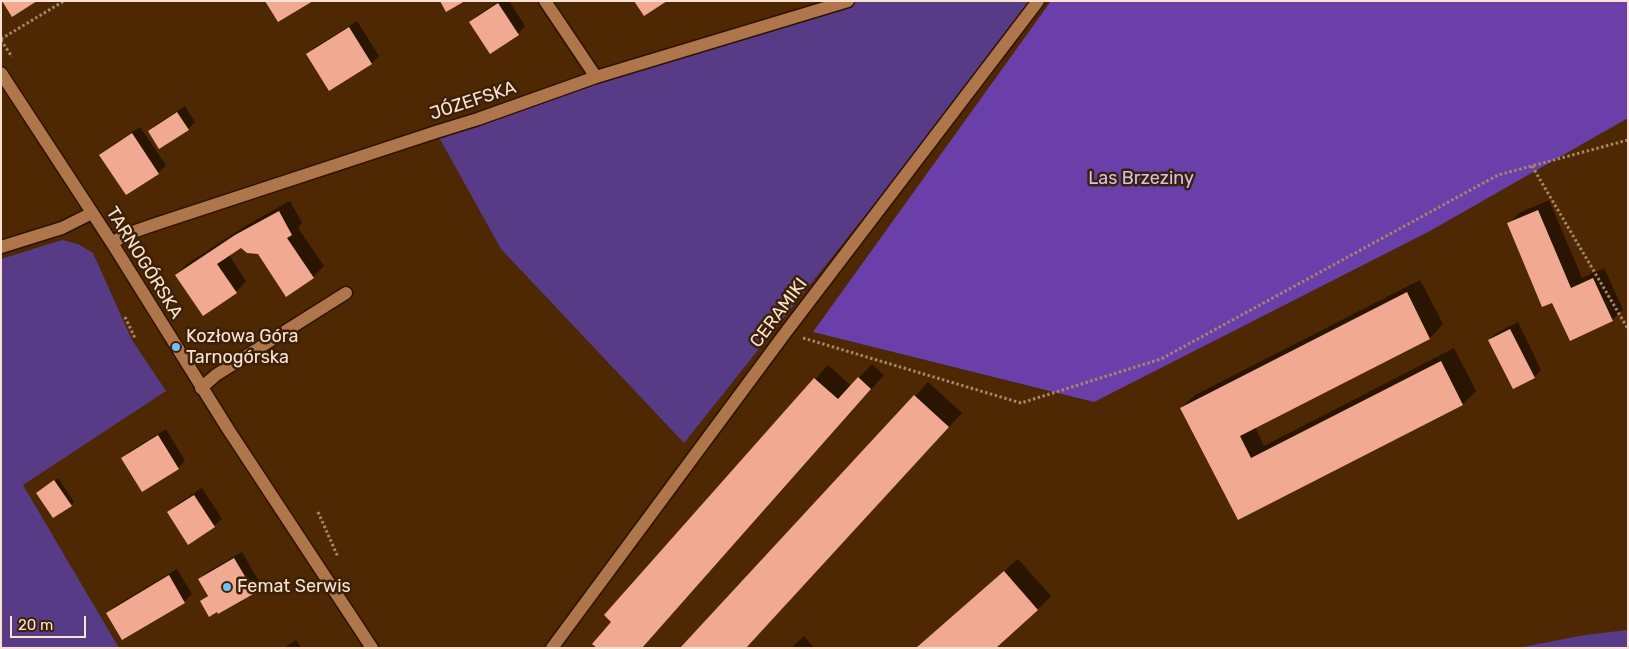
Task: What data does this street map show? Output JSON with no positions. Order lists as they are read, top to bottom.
{
  "streets": {
    "street": ["JÓZEFSKA", "TARNOGÓRSKA", "CERAMIKI"]
  },
  "crossings": [
    ["JÓZEFSKA", "TARNOGÓRSKA"]
  ],
  "parks": ["Las Brzeziny"],
  "places": ["Kozłowa Góra Tarnogórska", "Femat Serwis"],
  "scale_bar": "20 m"
}
